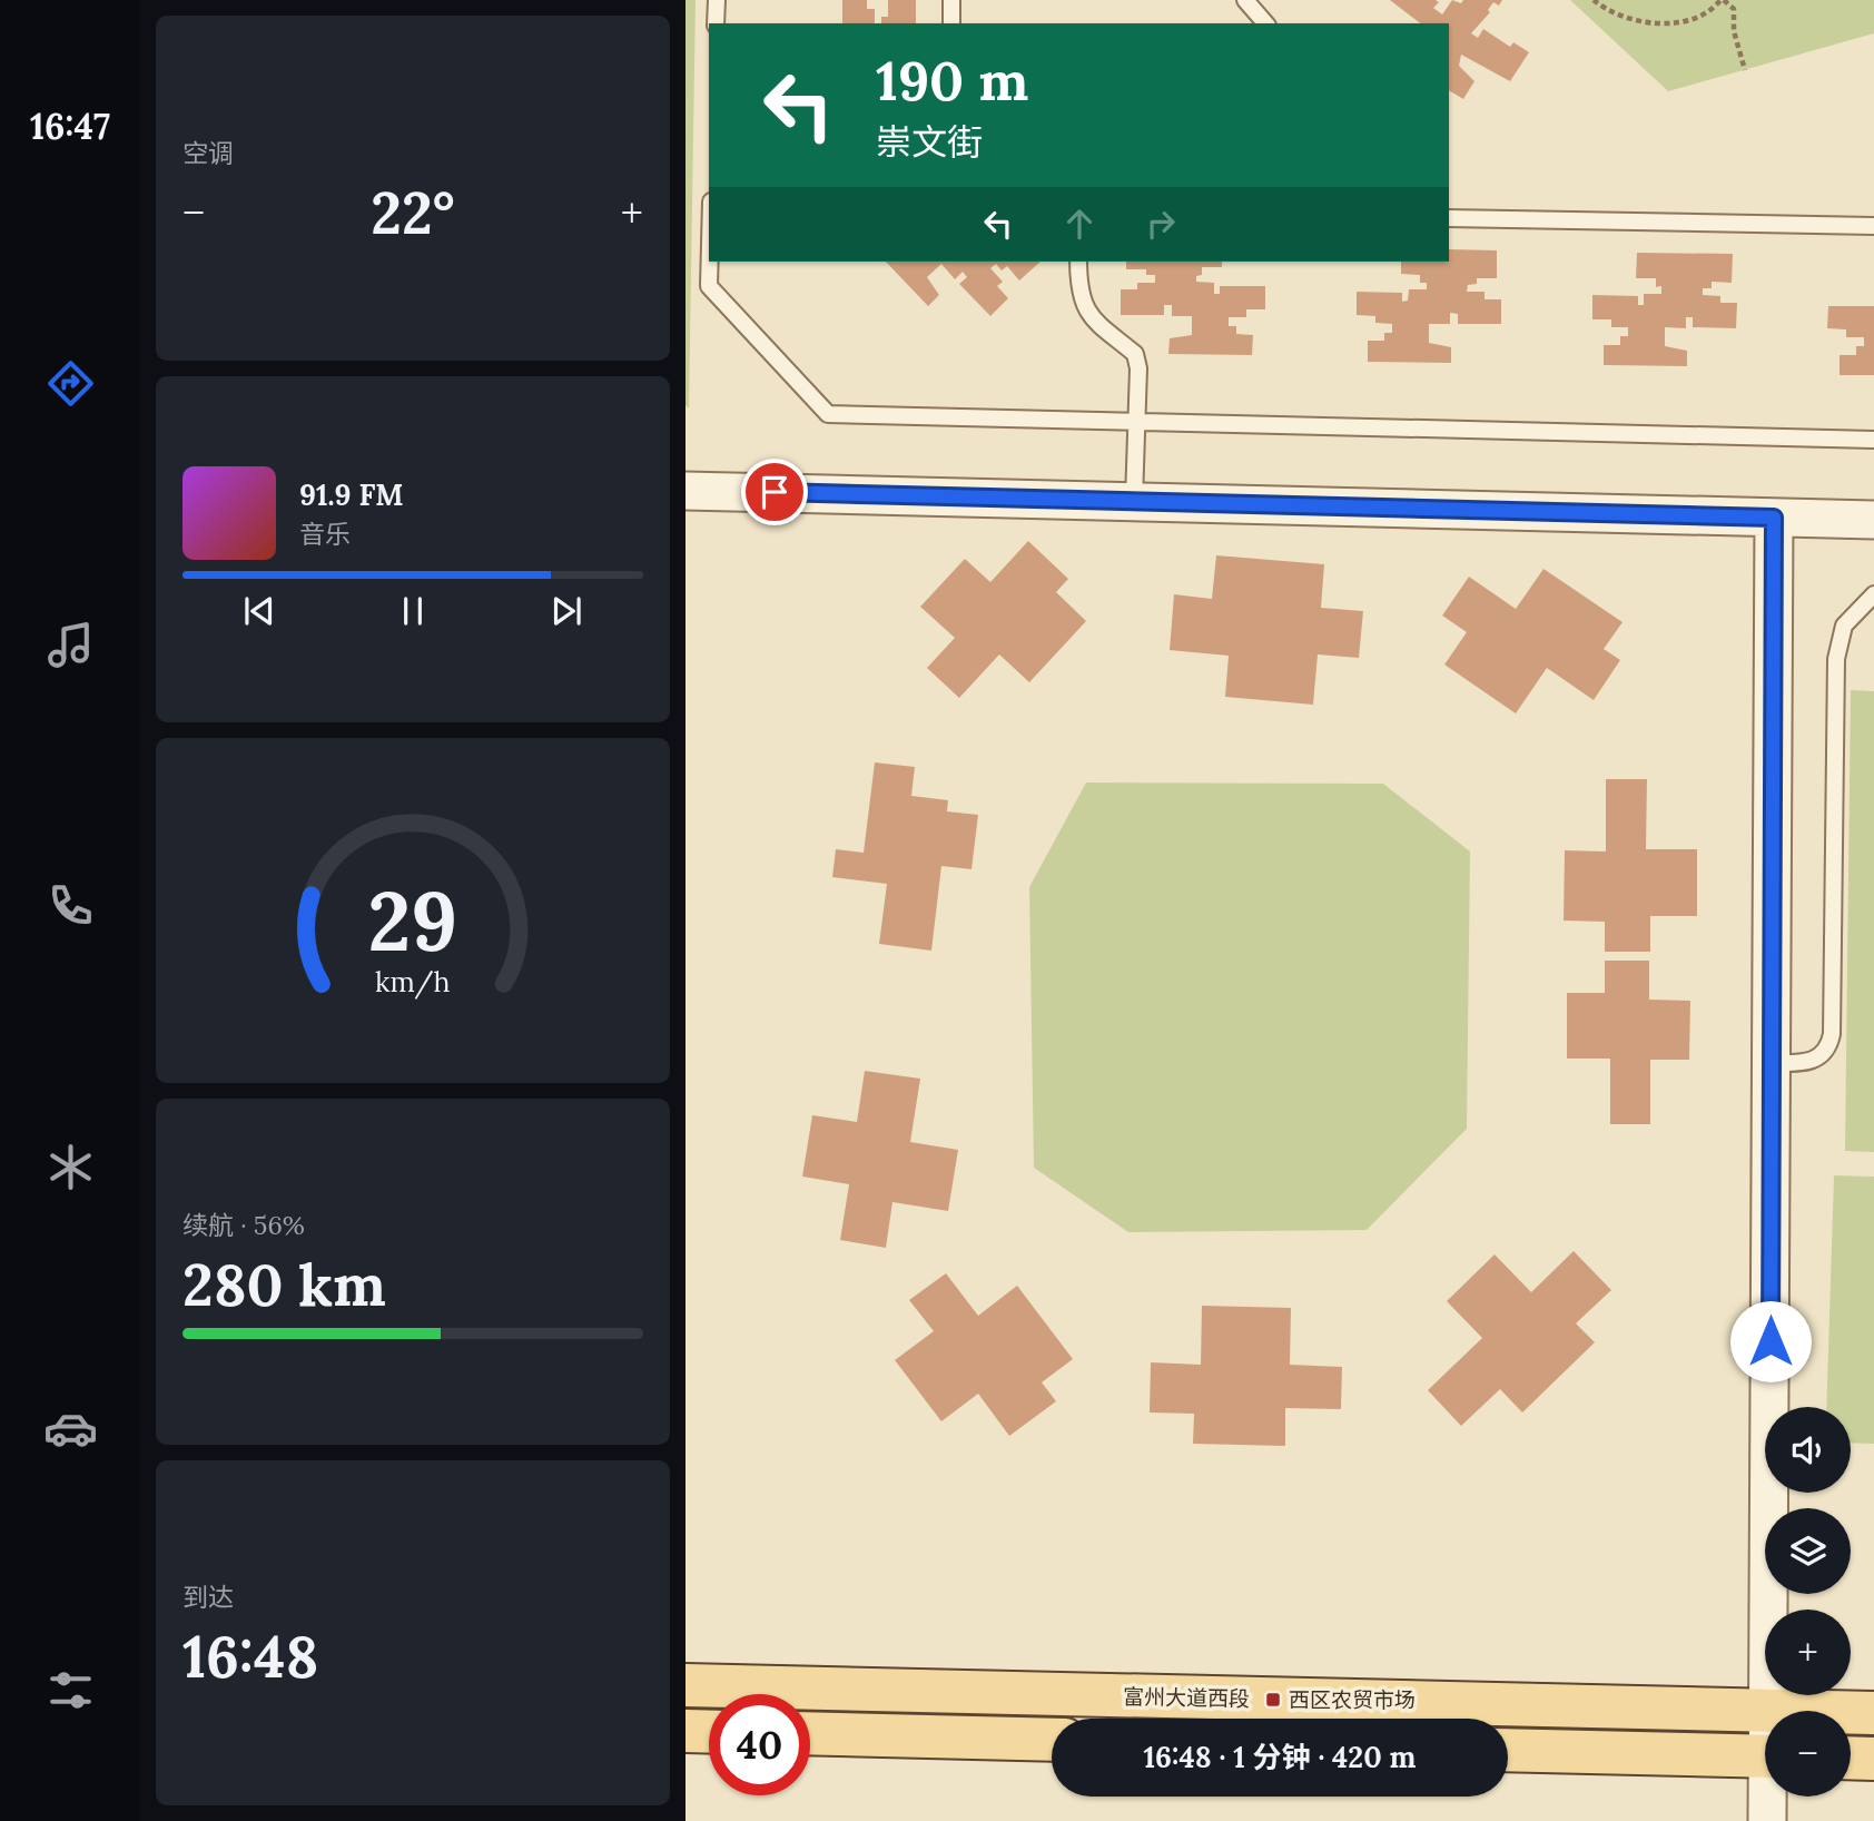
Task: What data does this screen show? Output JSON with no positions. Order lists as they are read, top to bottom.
{
  "streets": {
    "main road": ["富州大道西段"]
  },
  "places": {
    "transit": ["西区农贸市场"]
  },
  "page": {
    "tabs": "16:47",
    "tile": [
      "空调",
      ["续航 · 56%", "280 km"],
      ["到达", "16:48"]
    ],
    "turn": ["190 m", "崇文街"],
    "heat": ["−", "22°", "+"],
    "song": ["91.9 FM", "音乐"],
    "map_buttons": ["+", "−"],
    "limit": "40",
    "trip": "16:48 · 1 分钟 · 420 m",
    "gauge": ["29", "km/h"]
  }
}
